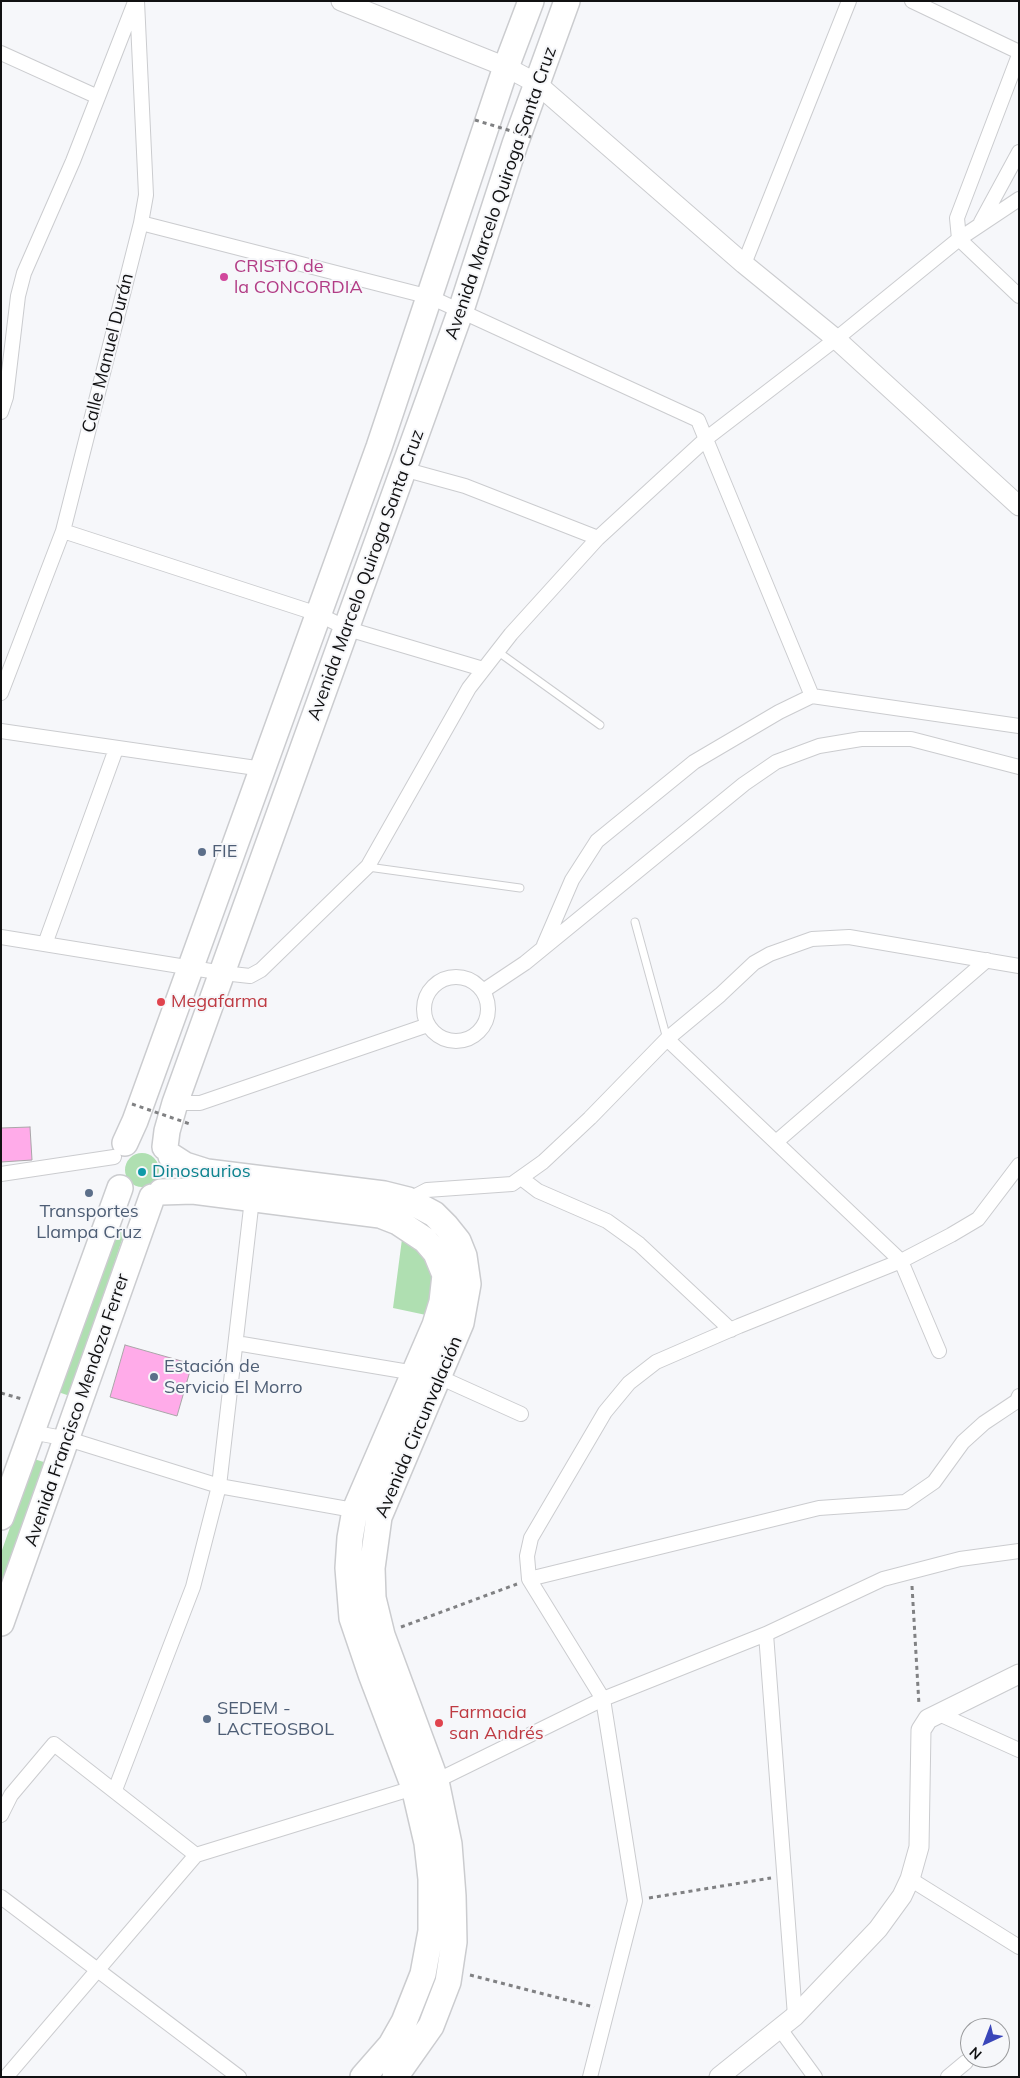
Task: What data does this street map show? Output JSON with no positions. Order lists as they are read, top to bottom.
{
  "streets": {
    "highway": ["Avenida Marcelo Quiroga Santa Cruz", "Avenida Francisco Mendoza Ferrer", "Avenida Circunvalación"],
    "street": ["Calle Manuel Durán"]
  },
  "crossings": [
    ["Avenida Marcelo Quiroga Santa Cruz", "Avenida Francisco Mendoza Ferrer"],
    ["Avenida Marcelo Quiroga Santa Cruz", "Avenida Circunvalación"],
    ["Avenida Francisco Mendoza Ferrer", "Avenida Circunvalación"]
  ],
  "places": [
    "CRISTO de la CONCORDIA",
    "FIE",
    "Megafarma",
    "Dinosaurios",
    "Transportes Llampa Cruz",
    "Estación de Servicio El Morro",
    "SEDEM - LACTEOSBOL",
    "Farmacia san Andrés"
  ],
  "north": "bottom left"
}
